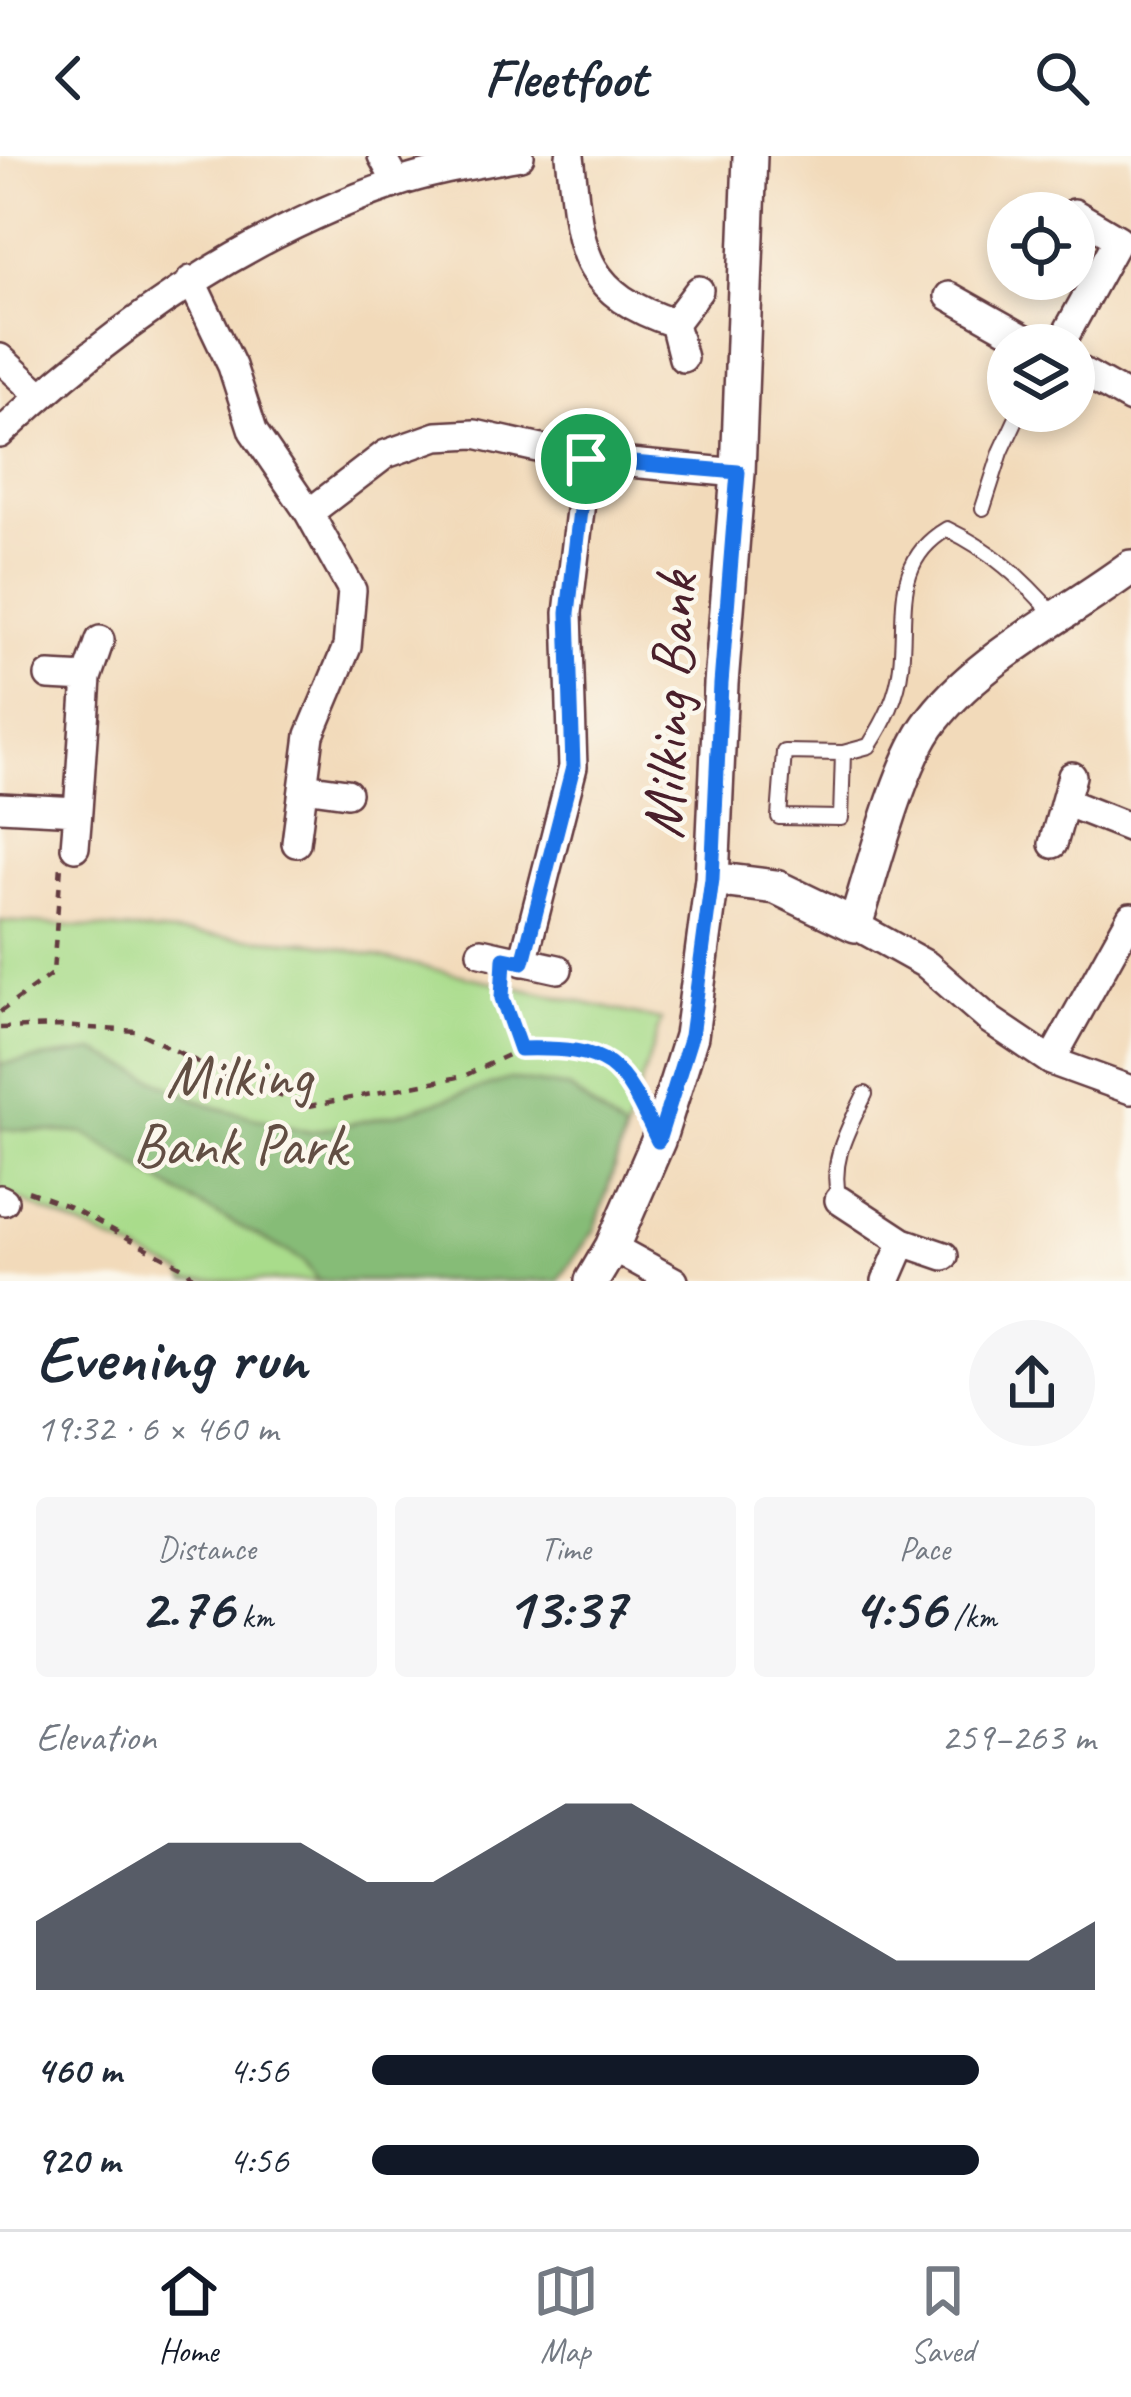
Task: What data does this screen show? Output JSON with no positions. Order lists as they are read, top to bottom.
{
  "streets": {
    "street": ["Milking Bank"]
  },
  "parks": ["Milking Bank Park"],
  "page": {
    "header": "Fleetfoot",
    "heading": ["Evening run", "19:32 · 6 × 460 m"],
    "stats": [
      ["Distance", "2.76 km"],
      ["Time", "13:37"],
      ["Pace", "4:56 /km"]
    ],
    "chart": ["Elevation", "259–263 m"],
    "list": [
      {
        "name": "460 m",
        "note": "4:56"
      },
      {
        "name": "920 m",
        "note": "4:56"
      }
    ],
    "tabs": ["Home", "Map", "Saved"]
  }
}
